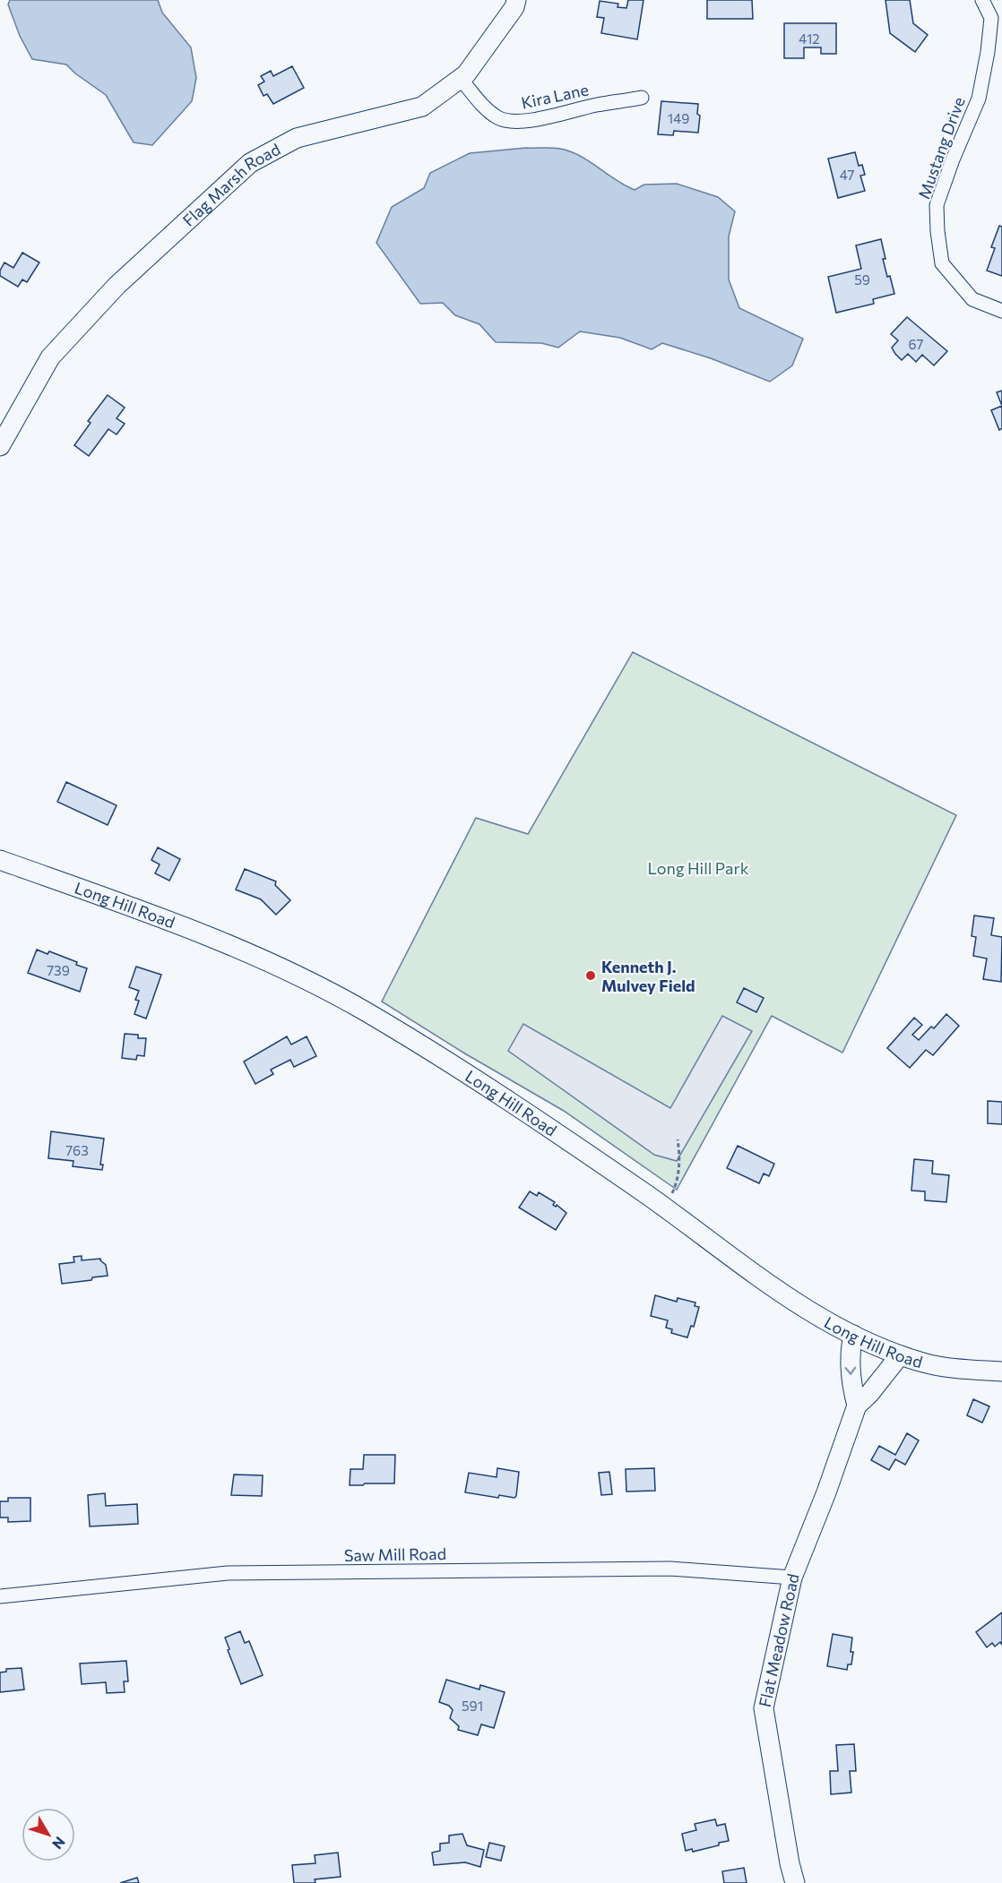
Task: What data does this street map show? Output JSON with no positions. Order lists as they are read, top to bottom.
{
  "streets": {
    "street": [
      "Kira Lane",
      "Mustang Drive",
      "Flag Marsh Road",
      "Long Hill Road",
      "Saw Mill Road",
      "Flat Meadow Road"
    ]
  },
  "crossings": [
    ["Kira Lane", "Flag Marsh Road"],
    ["Long Hill Road", "Flat Meadow Road"],
    ["Saw Mill Road", "Flat Meadow Road"]
  ],
  "parks": ["Long Hill Park"],
  "places": ["Kenneth J. Mulvey Field"],
  "house_numbers": [
    "412",
    "149",
    "47",
    "59",
    "67",
    "739",
    "763",
    "591"
  ],
  "north": "bottom right"
}
